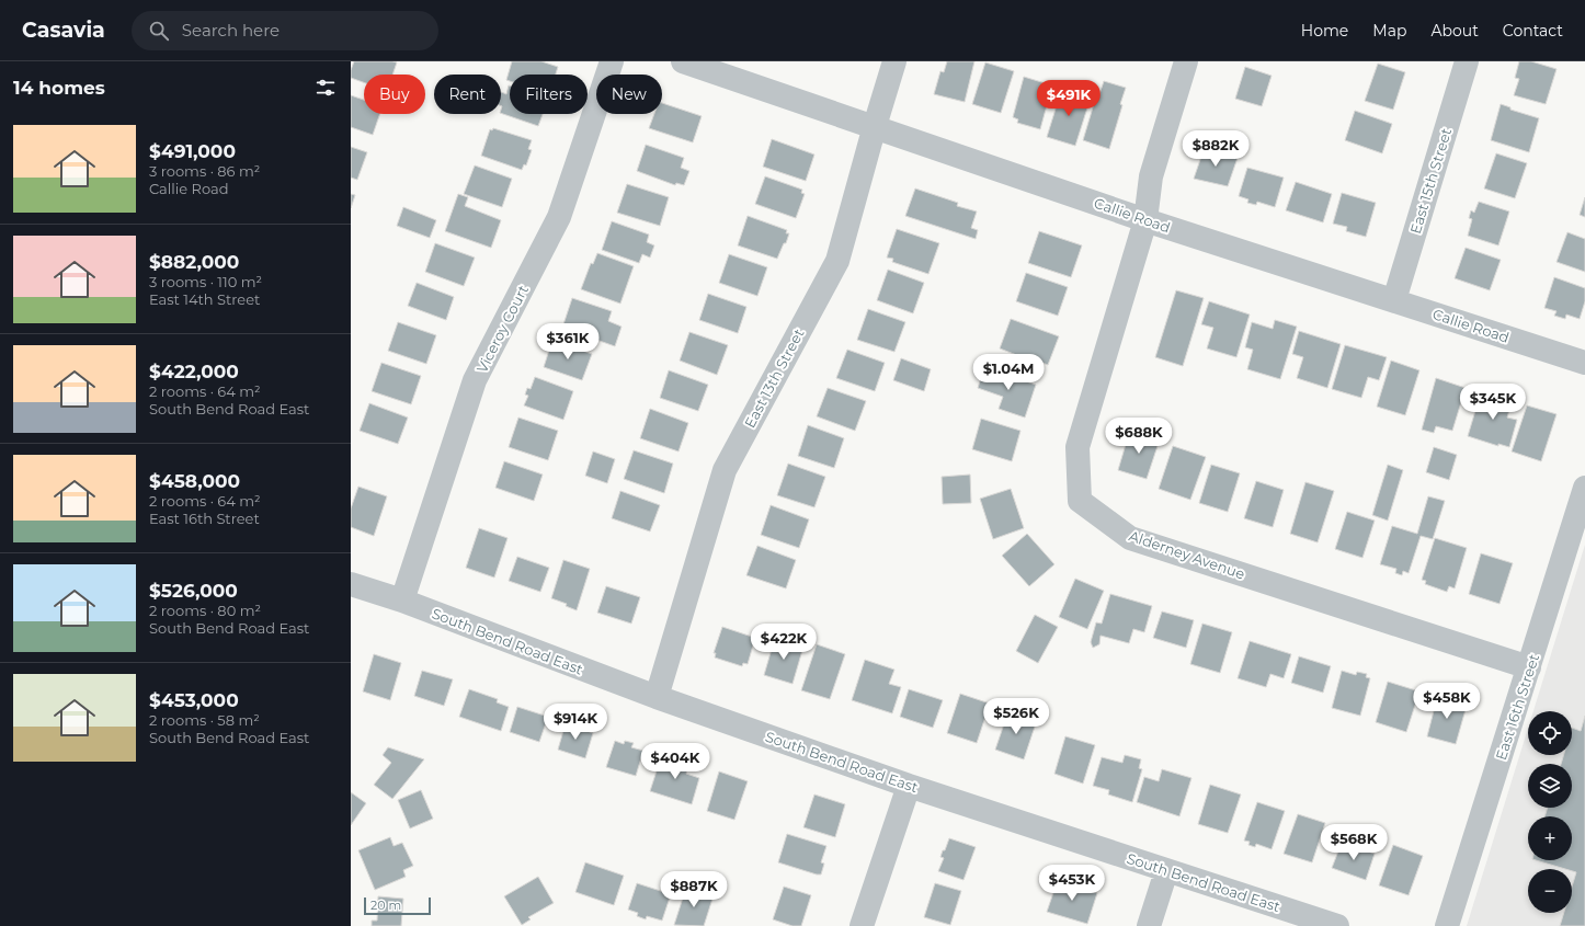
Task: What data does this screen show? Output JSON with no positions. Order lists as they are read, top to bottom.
{
  "streets": {
    "street": [
      "East 15th Street",
      "Callie Road",
      "Viceroy Court",
      "East 13th Street",
      "Alderney Avenue",
      "South Bend Road East",
      "East 16th Street"
    ]
  },
  "crossings": [
    ["East 15th Street", "Callie Road"],
    ["Callie Road", "East 13th Street"],
    ["Callie Road", "Alderney Avenue"],
    ["Viceroy Court", "South Bend Road East"],
    ["East 13th Street", "South Bend Road East"],
    ["Alderney Avenue", "East 16th Street"]
  ],
  "scale_bar": "20 m",
  "page": {
    "header": "Casavia",
    "search": "Search here",
    "nav": [
      "Home",
      "Map",
      "About",
      "Contact"
    ],
    "heading": "14 homes",
    "chip": [
      "Buy",
      "Rent",
      "Filters",
      "New"
    ],
    "price": [
      "$491K",
      "$882K",
      "$361K",
      "$1.04M",
      "$345K",
      "$688K",
      "$422K",
      "$458K",
      "$526K",
      "$914K",
      "$404K",
      "$568K",
      "$453K",
      "$887K"
    ],
    "list": [
      {
        "name": "$491,000",
        "note": "3 rooms · 86 m² · Callie Road"
      },
      {
        "name": "$882,000",
        "note": "3 rooms · 110 m² · East 14th Street"
      },
      {
        "name": "$422,000",
        "note": "2 rooms · 64 m² · South Bend Road East"
      },
      {
        "name": "$458,000",
        "note": "2 rooms · 64 m² · East 16th Street"
      },
      {
        "name": "$526,000",
        "note": "2 rooms · 80 m² · South Bend Road East"
      },
      {
        "name": "$453,000",
        "note": "2 rooms · 58 m² · South Bend Road East"
      }
    ],
    "map_buttons": ["+", "−"],
    "scale": "20 m"
  }
}
